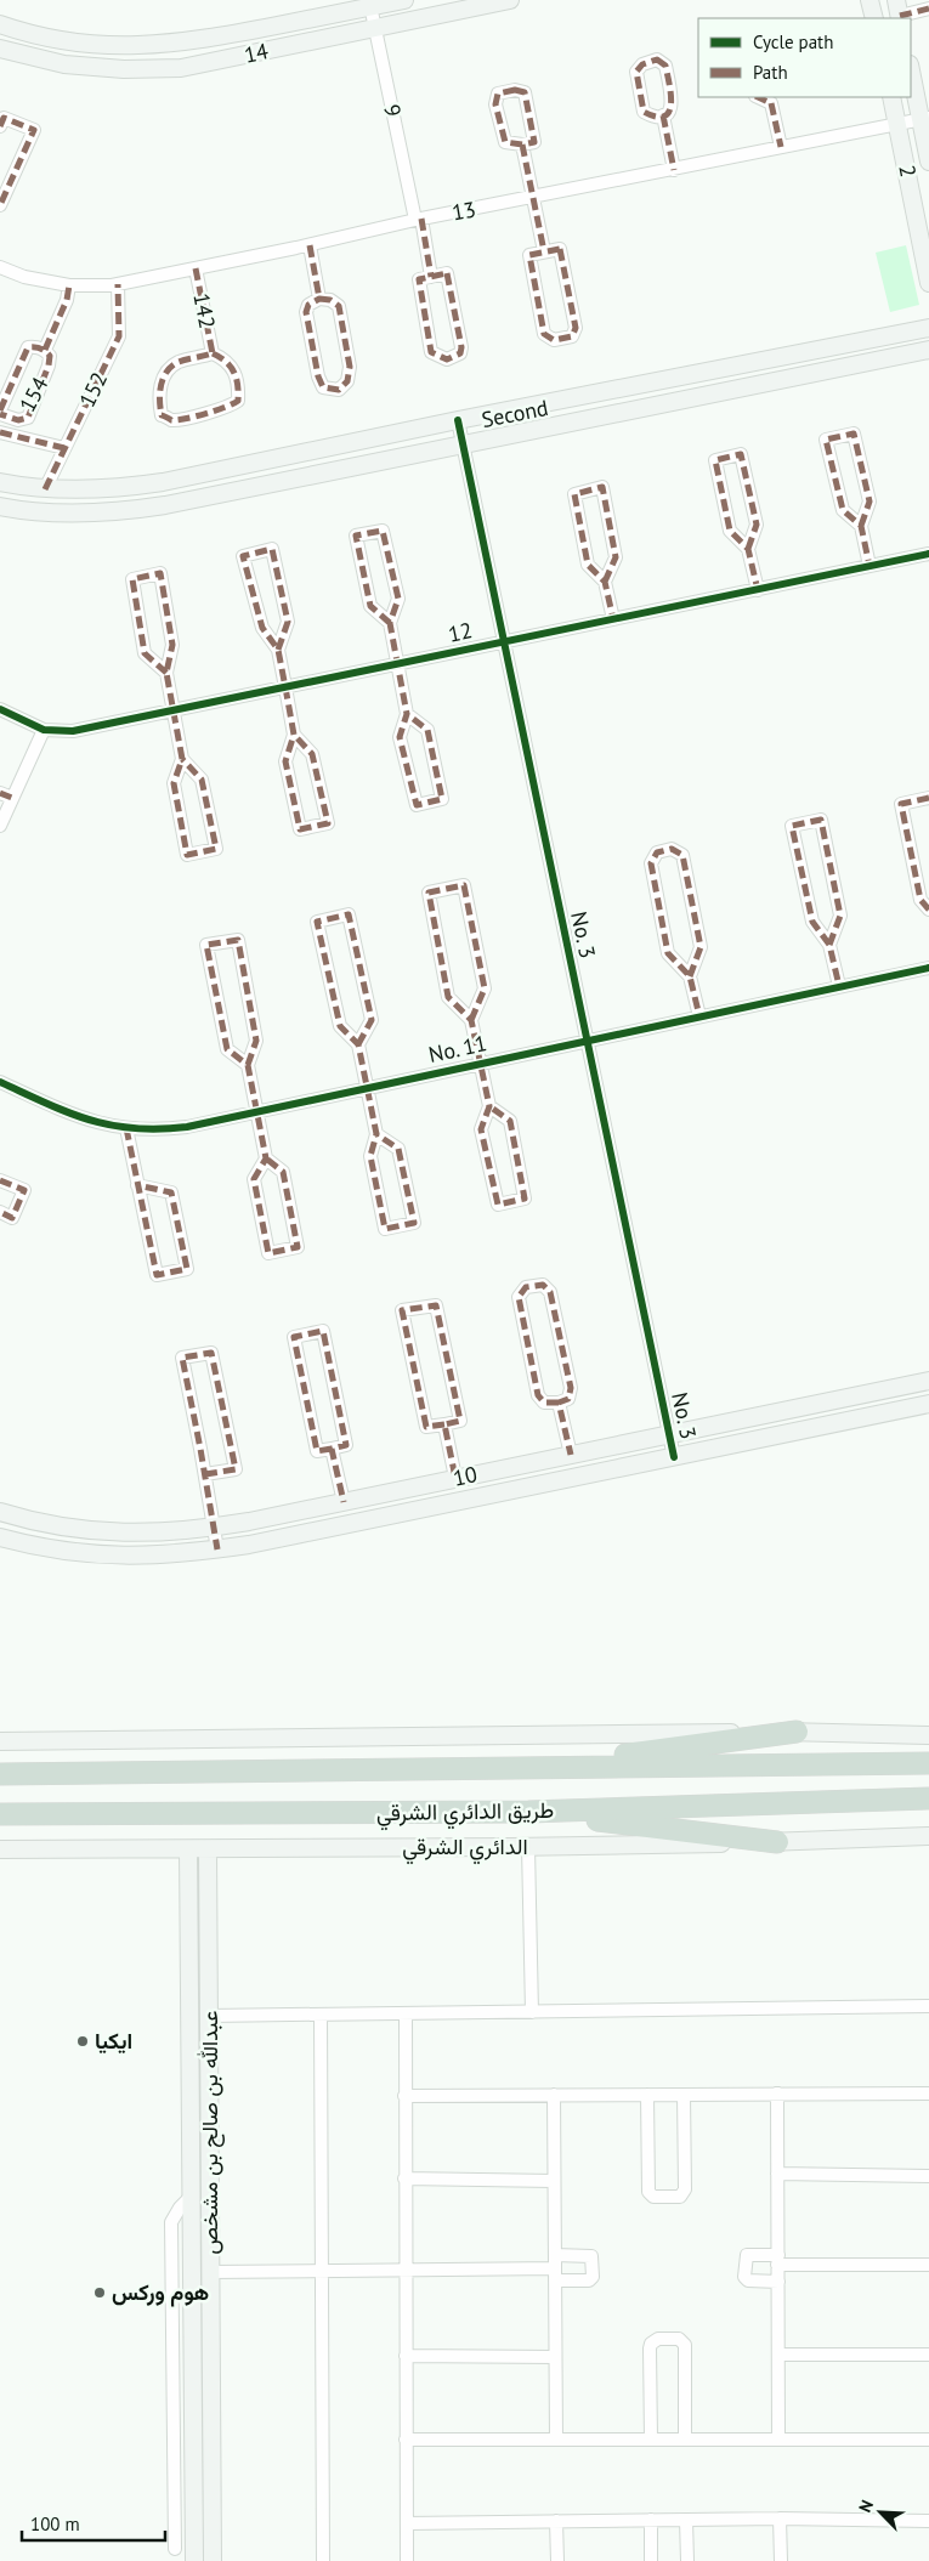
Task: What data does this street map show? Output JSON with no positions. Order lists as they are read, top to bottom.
{
  "streets": {
    "highway": ["طريق الدائري الشرقي"],
    "street": [
      "14",
      "9",
      "2",
      "13",
      "142",
      "152",
      "154",
      "Second",
      "12",
      "No. 3",
      "No. 11",
      "10",
      "الدائري الشرقي",
      "عبدالله بن صالح بن مشخص"
    ]
  },
  "crossings": [
    ["14", "9"],
    ["9", "13"],
    ["2", "13"],
    ["13", "142"],
    ["13", "152"],
    ["13", "154"],
    ["152", "Second"],
    ["Second", "No. 3"],
    ["12", "No. 3"],
    ["No. 3", "No. 11"],
    ["No. 3", "10"],
    ["الدائري الشرقي", "عبدالله بن صالح بن مشخص"]
  ],
  "places": ["ايكيا", "هوم وركس"],
  "legend": ["Cycle path", "Path"],
  "scale_bar": "100 m",
  "north": "top left"
}
